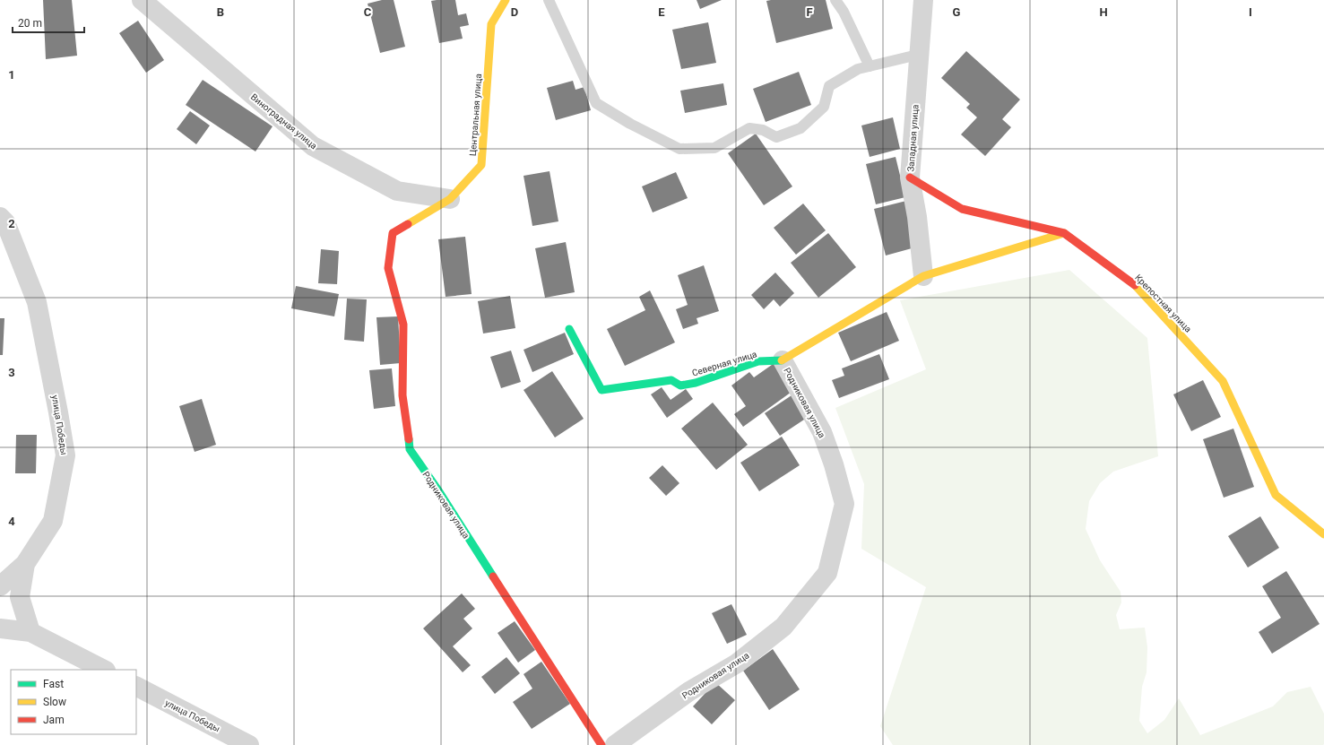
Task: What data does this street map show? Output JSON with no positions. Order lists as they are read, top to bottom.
{
  "streets": {
    "street": [
      "Центральная улица",
      "Виноградная улица",
      "Западная улица",
      "Крепостная улица",
      "Северная улица",
      "Родниковая улица",
      "улица Победы"
    ]
  },
  "crossings": [
    ["Центральная улица", "Виноградная улица"],
    ["Центральная улица", "Родниковая улица"],
    ["Западная улица", "Крепостная улица"],
    ["Западная улица", "Северная улица"],
    ["Крепостная улица", "Северная улица"],
    ["Северная улица", "Родниковая улица"]
  ],
  "legend": ["Fast", "Slow", "Jam"],
  "scale_bar": "20 m",
  "grid": {
    "columns": [
      "B",
      "C",
      "D",
      "E",
      "F",
      "G",
      "H",
      "I"
    ],
    "rows": [
      "1",
      "2",
      "3",
      "4"
    ]
  }
}
